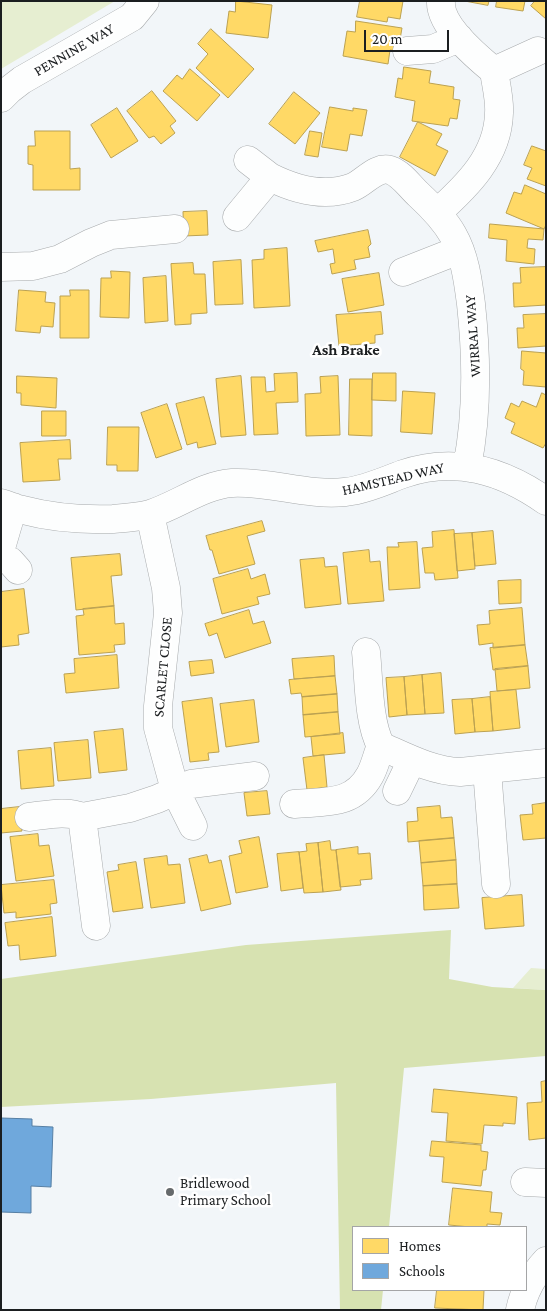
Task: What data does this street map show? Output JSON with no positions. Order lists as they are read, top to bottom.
{
  "streets": {
    "street": [
      "PENNINE WAY",
      "WIRRAL WAY",
      "HAMSTEAD WAY",
      "SCARLET CLOSE"
    ]
  },
  "crossings": [
    ["WIRRAL WAY", "HAMSTEAD WAY"],
    ["HAMSTEAD WAY", "SCARLET CLOSE"]
  ],
  "districts": ["Ash Brake"],
  "places": ["Bridlewood Primary School"],
  "legend": ["Homes", "Schools"],
  "scale_bar": "20 m"
}
